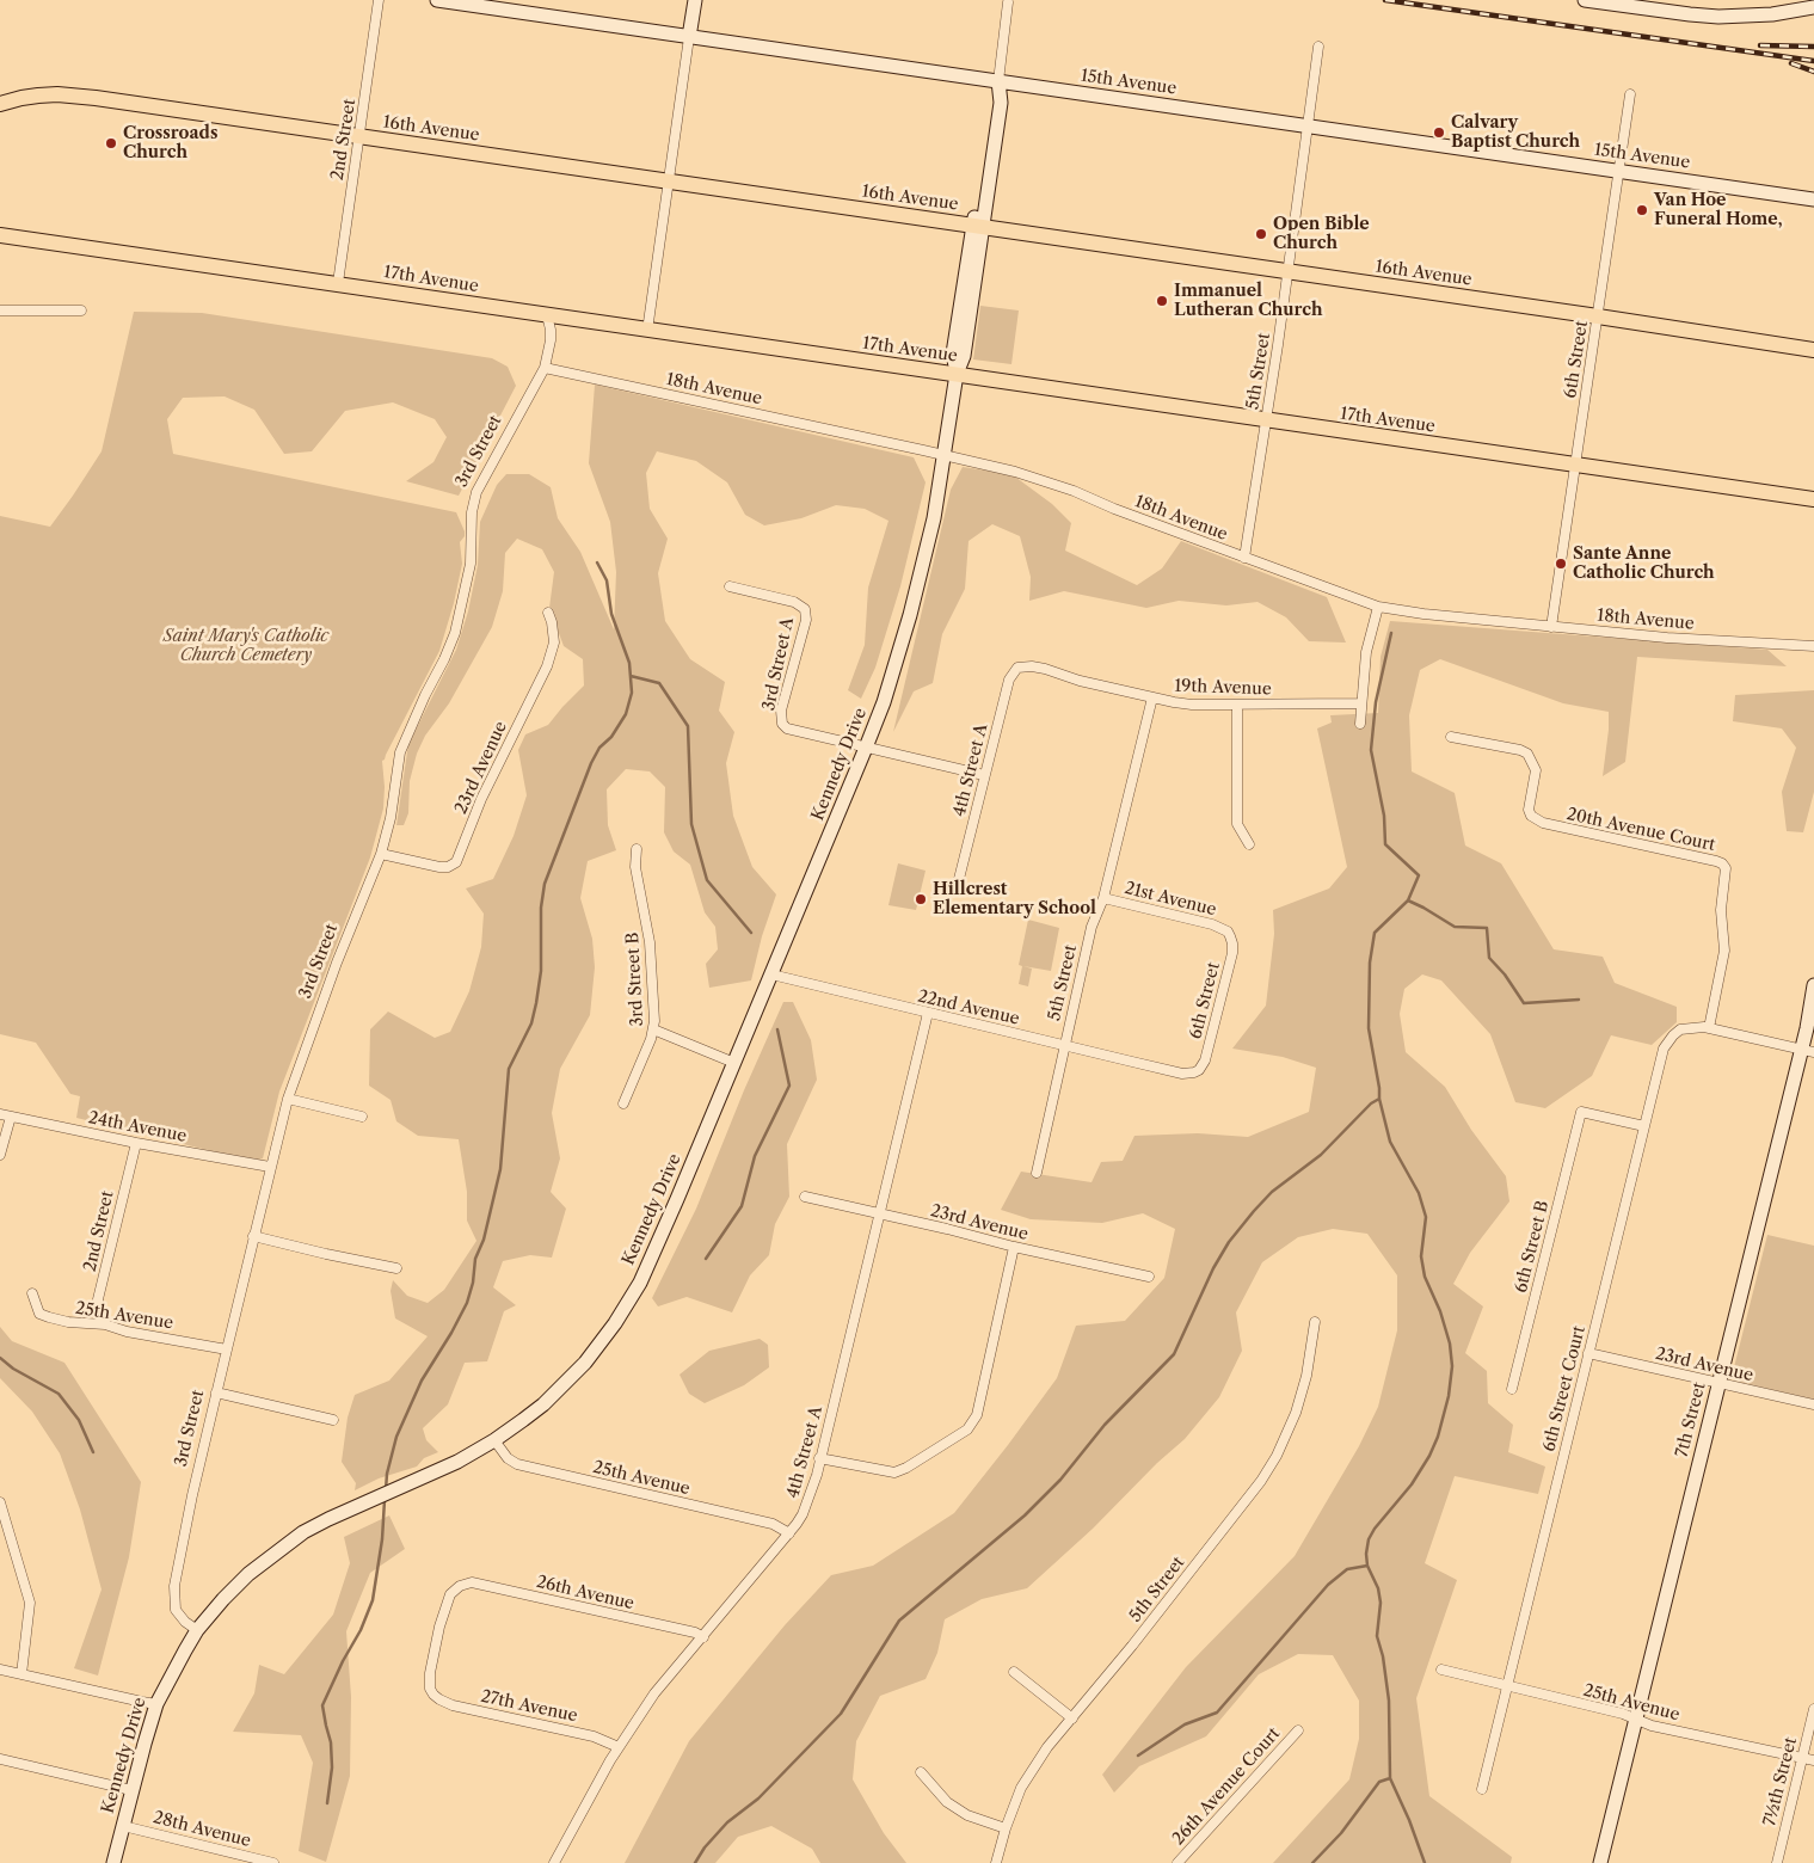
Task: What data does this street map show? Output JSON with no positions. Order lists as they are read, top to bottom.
{
  "streets": {
    "main road": ["16th Avenue", "17th Avenue"],
    "street": [
      "15th Avenue",
      "2nd Street",
      "6th Street",
      "5th Street",
      "18th Avenue",
      "3rd Street",
      "3rd Street A",
      "19th Avenue",
      "Kennedy Drive",
      "23rd Avenue",
      "4th Street A",
      "20th Avenue Court",
      "21st Avenue",
      "3rd Street B",
      "22nd Avenue",
      "24th Avenue",
      "6th Street B",
      "25th Avenue",
      "6th Street Court",
      "7th Street",
      "26th Avenue",
      "27th Avenue",
      "7½th Street",
      "26th Avenue Court",
      "28th Avenue"
    ]
  },
  "crossings": [
    ["15th Avenue", "6th Street"],
    ["15th Avenue", "5th Street"],
    ["15th Avenue", "Kennedy Drive"],
    ["16th Avenue", "2nd Street"],
    ["16th Avenue", "6th Street"],
    ["16th Avenue", "5th Street"],
    ["16th Avenue", "Kennedy Drive"],
    ["2nd Street", "17th Avenue"],
    ["2nd Street", "24th Avenue"],
    ["2nd Street", "25th Avenue"],
    ["17th Avenue", "6th Street"],
    ["17th Avenue", "5th Street"],
    ["17th Avenue", "3rd Street"],
    ["17th Avenue", "Kennedy Drive"],
    ["6th Street", "18th Avenue"],
    ["6th Street", "21st Avenue"],
    ["6th Street", "22nd Avenue"],
    ["5th Street", "18th Avenue"],
    ["5th Street", "19th Avenue"],
    ["5th Street", "21st Avenue"],
    ["5th Street", "22nd Avenue"],
    ["18th Avenue", "3rd Street"],
    ["18th Avenue", "Kennedy Drive"],
    ["3rd Street", "Kennedy Drive"],
    ["3rd Street", "23rd Avenue"],
    ["3rd Street", "24th Avenue"],
    ["3rd Street", "25th Avenue"],
    ["3rd Street A", "Kennedy Drive"],
    ["19th Avenue", "4th Street A"],
    ["Kennedy Drive", "22nd Avenue"],
    ["Kennedy Drive", "25th Avenue"],
    ["Kennedy Drive", "28th Avenue"],
    ["23rd Avenue", "4th Street A"],
    ["23rd Avenue", "6th Street Court"],
    ["23rd Avenue", "7th Street"],
    ["4th Street A", "22nd Avenue"],
    ["4th Street A", "25th Avenue"],
    ["4th Street A", "26th Avenue"],
    ["4th Street A", "27th Avenue"],
    ["20th Avenue Court", "6th Street Court"],
    ["6th Street B", "6th Street Court"],
    ["25th Avenue", "6th Street Court"],
    ["25th Avenue", "7th Street"],
    ["25th Avenue", "7½th Street"],
    ["26th Avenue", "27th Avenue"]
  ],
  "parks": ["Saint Mary's Catholic Church Cemetery"],
  "places": [
    "Calvary Baptist Church",
    "Crossroads Church",
    "Van Hoe Funeral Home,",
    "Open Bible Church",
    "Immanuel Lutheran Church",
    "Sante Anne Catholic Church",
    "Hillcrest Elementary School"
  ]
}
